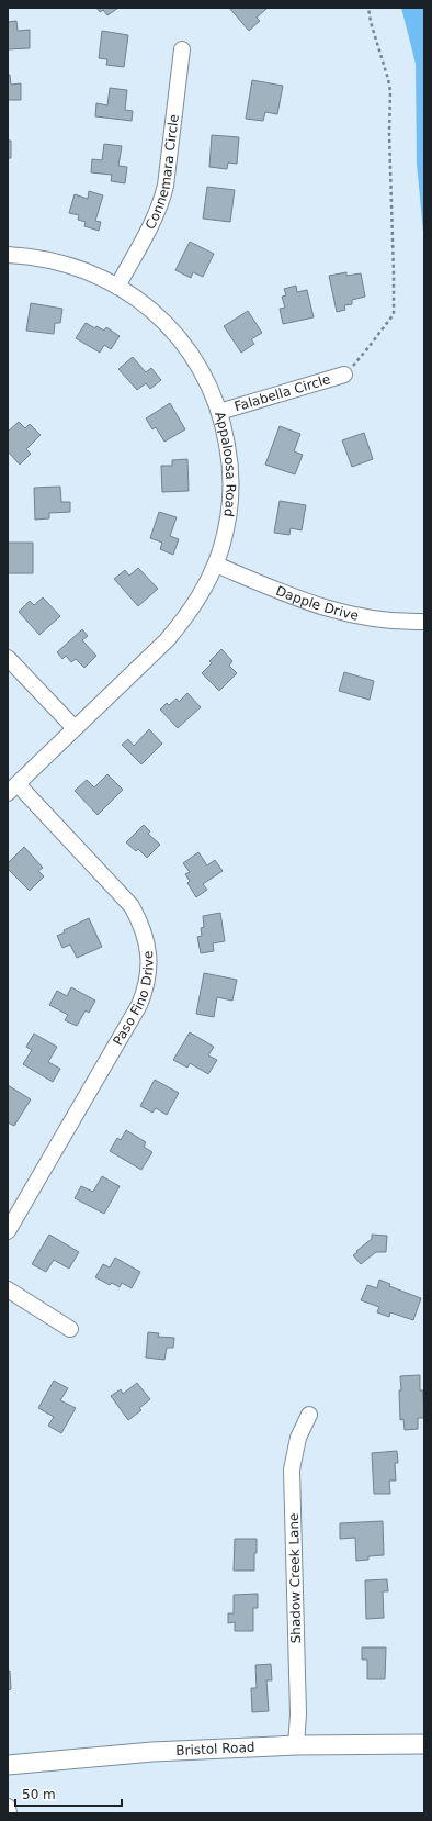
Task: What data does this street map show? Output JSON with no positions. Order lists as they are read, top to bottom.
{
  "streets": {
    "main road": ["Bristol Road"],
    "street": [
      "Connemara Circle",
      "Falabella Circle",
      "Appaloosa Road",
      "Dapple Drive",
      "Paso Fino Drive",
      "Shadow Creek Lane"
    ]
  },
  "crossings": [
    ["Connemara Circle", "Appaloosa Road"],
    ["Falabella Circle", "Appaloosa Road"],
    ["Appaloosa Road", "Dapple Drive"],
    ["Appaloosa Road", "Paso Fino Drive"],
    ["Shadow Creek Lane", "Bristol Road"]
  ],
  "scale_bar": "50 m"
}
